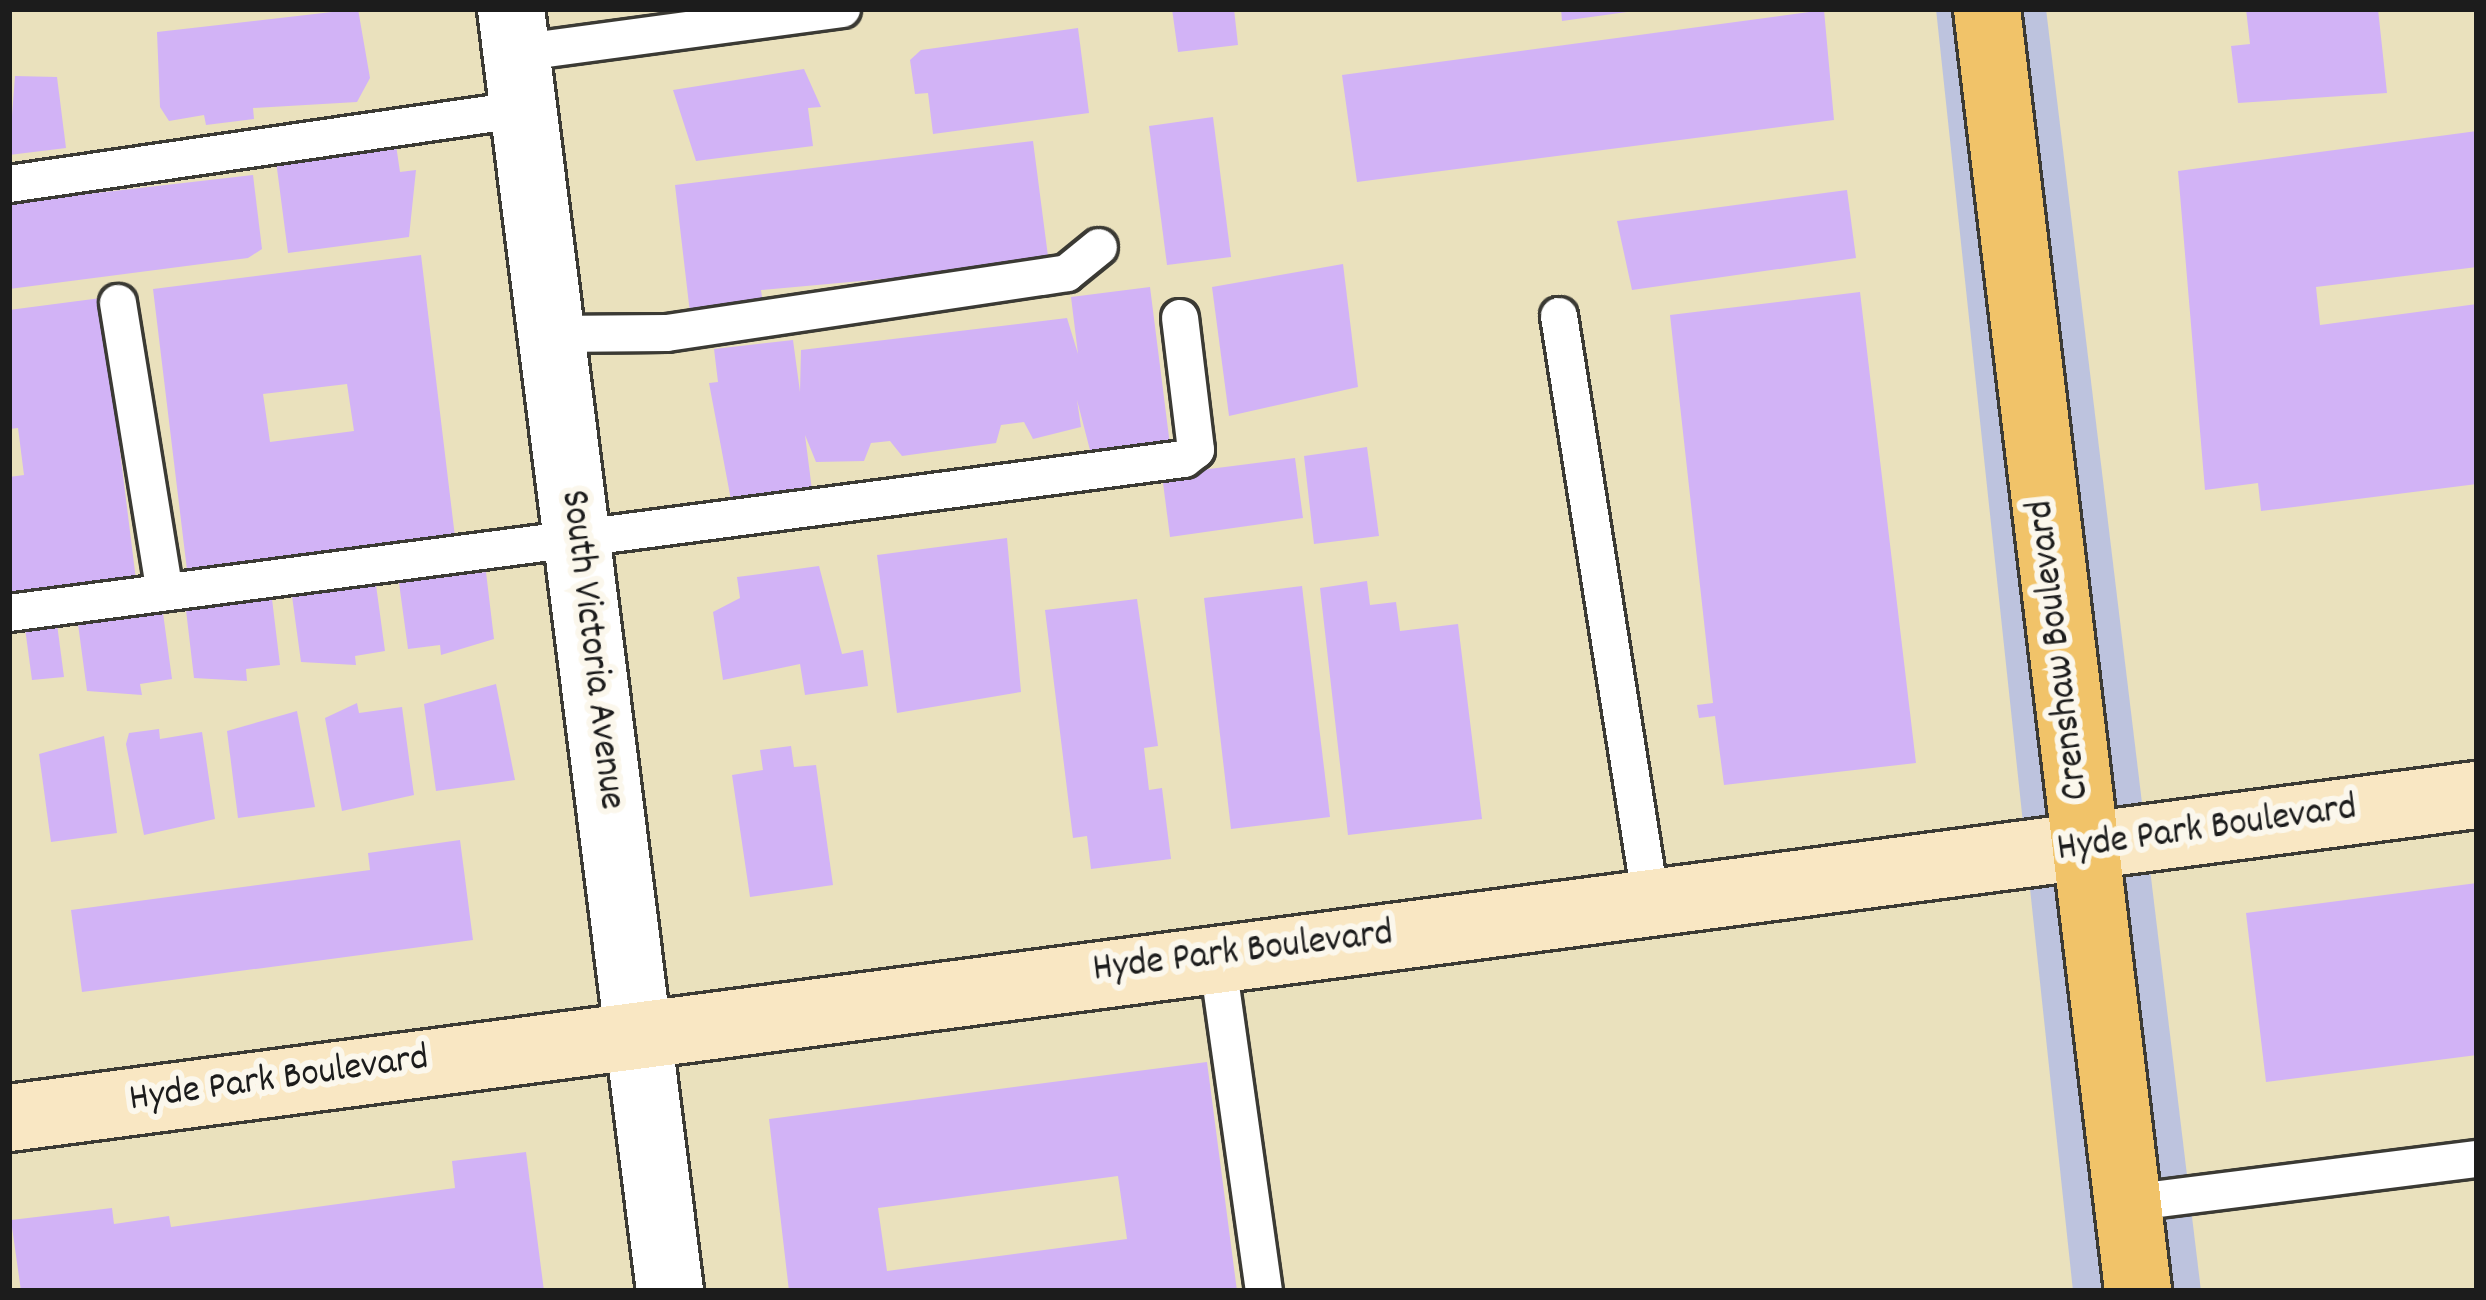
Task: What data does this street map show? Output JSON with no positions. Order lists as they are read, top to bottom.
{
  "streets": {
    "main road": ["Crenshaw Boulevard"],
    "street": ["South Victoria Avenue", "Hyde Park Boulevard"]
  },
  "crossings": [
    ["South Victoria Avenue", "Hyde Park Boulevard"],
    ["Crenshaw Boulevard", "Hyde Park Boulevard"]
  ]
}
